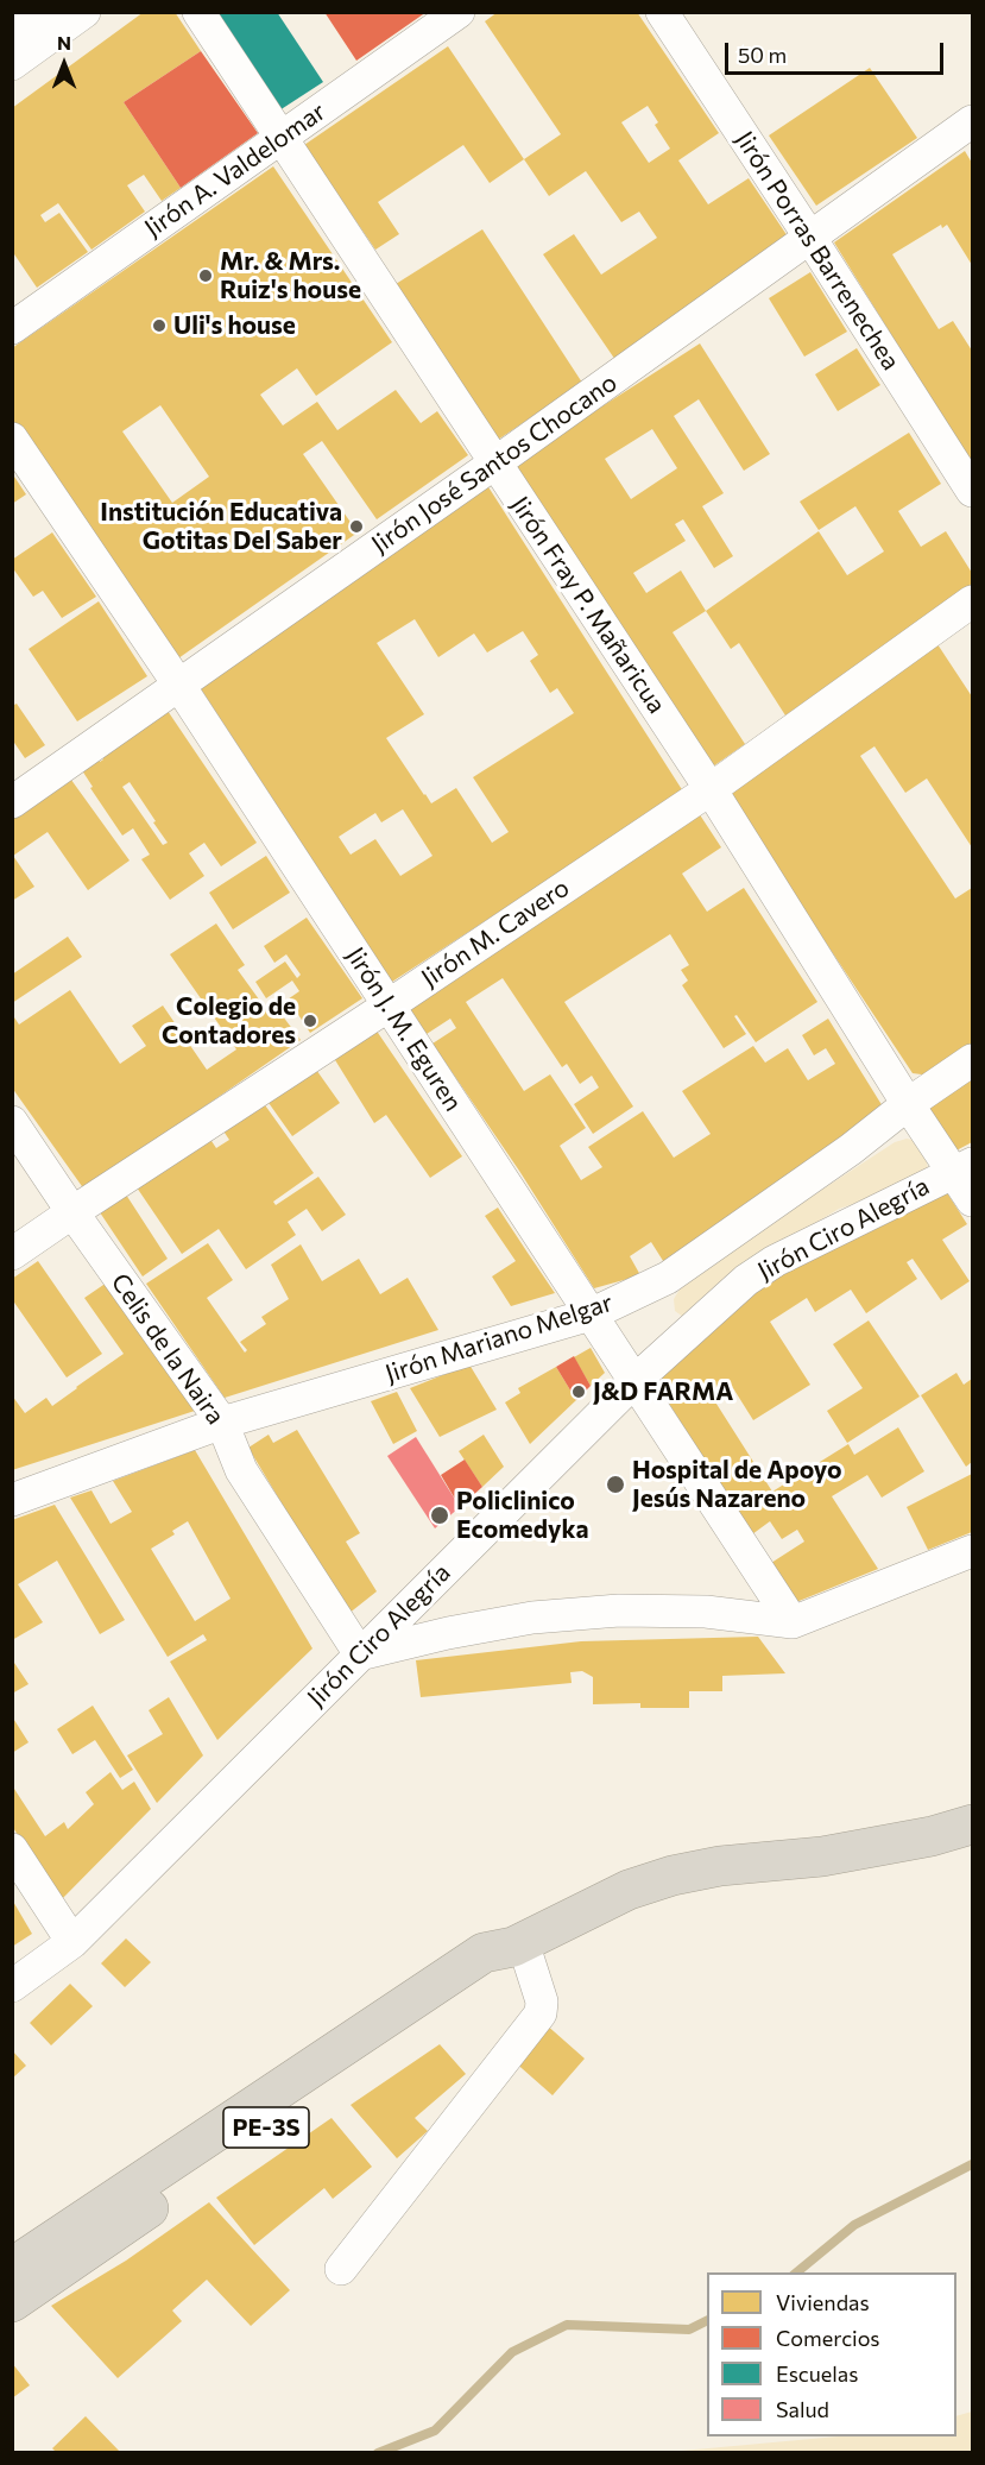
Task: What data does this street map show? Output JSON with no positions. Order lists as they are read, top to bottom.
{
  "streets": {
    "highway": ["PE-3S"],
    "street": [
      "Jirón A. Valdelomar",
      "Jirón Porras Barrenechea",
      "Jirón José Santos Chocano",
      "Jirón Fray P. Mañaricua",
      "Jirón M. Cavero",
      "Jirón J. M. Eguren",
      "Jirón Ciro Alegría",
      "Jirón Mariano Melgar",
      "Celis de la Naira"
    ]
  },
  "crossings": [
    ["Jirón A. Valdelomar", "Jirón Fray P. Mañaricua"],
    ["Jirón Porras Barrenechea", "Jirón José Santos Chocano"],
    ["Jirón José Santos Chocano", "Jirón Fray P. Mañaricua"],
    ["Jirón José Santos Chocano", "Jirón J. M. Eguren"],
    ["Jirón Fray P. Mañaricua", "Jirón M. Cavero"],
    ["Jirón Fray P. Mañaricua", "Jirón Ciro Alegría"],
    ["Jirón Fray P. Mañaricua", "Jirón Mariano Melgar"],
    ["Jirón M. Cavero", "Jirón J. M. Eguren"],
    ["Jirón M. Cavero", "Celis de la Naira"],
    ["Jirón J. M. Eguren", "Jirón Ciro Alegría"],
    ["Jirón J. M. Eguren", "Jirón Mariano Melgar"],
    ["Jirón Ciro Alegría", "Celis de la Naira"],
    ["Jirón Mariano Melgar", "Celis de la Naira"]
  ],
  "places": [
    "Mr. & Mrs. Ruiz's house",
    "Uli's house",
    "Institución Educativa Gotitas Del Saber",
    "Colegio de Contadores",
    "J&D FARMA",
    "Hospital de Apoyo Jesús Nazareno",
    "Policlinico Ecomedyka"
  ],
  "legend": [
    "Viviendas",
    "Comercios",
    "Escuelas",
    "Salud"
  ],
  "scale_bar": "50 m",
  "north": "top"
}
